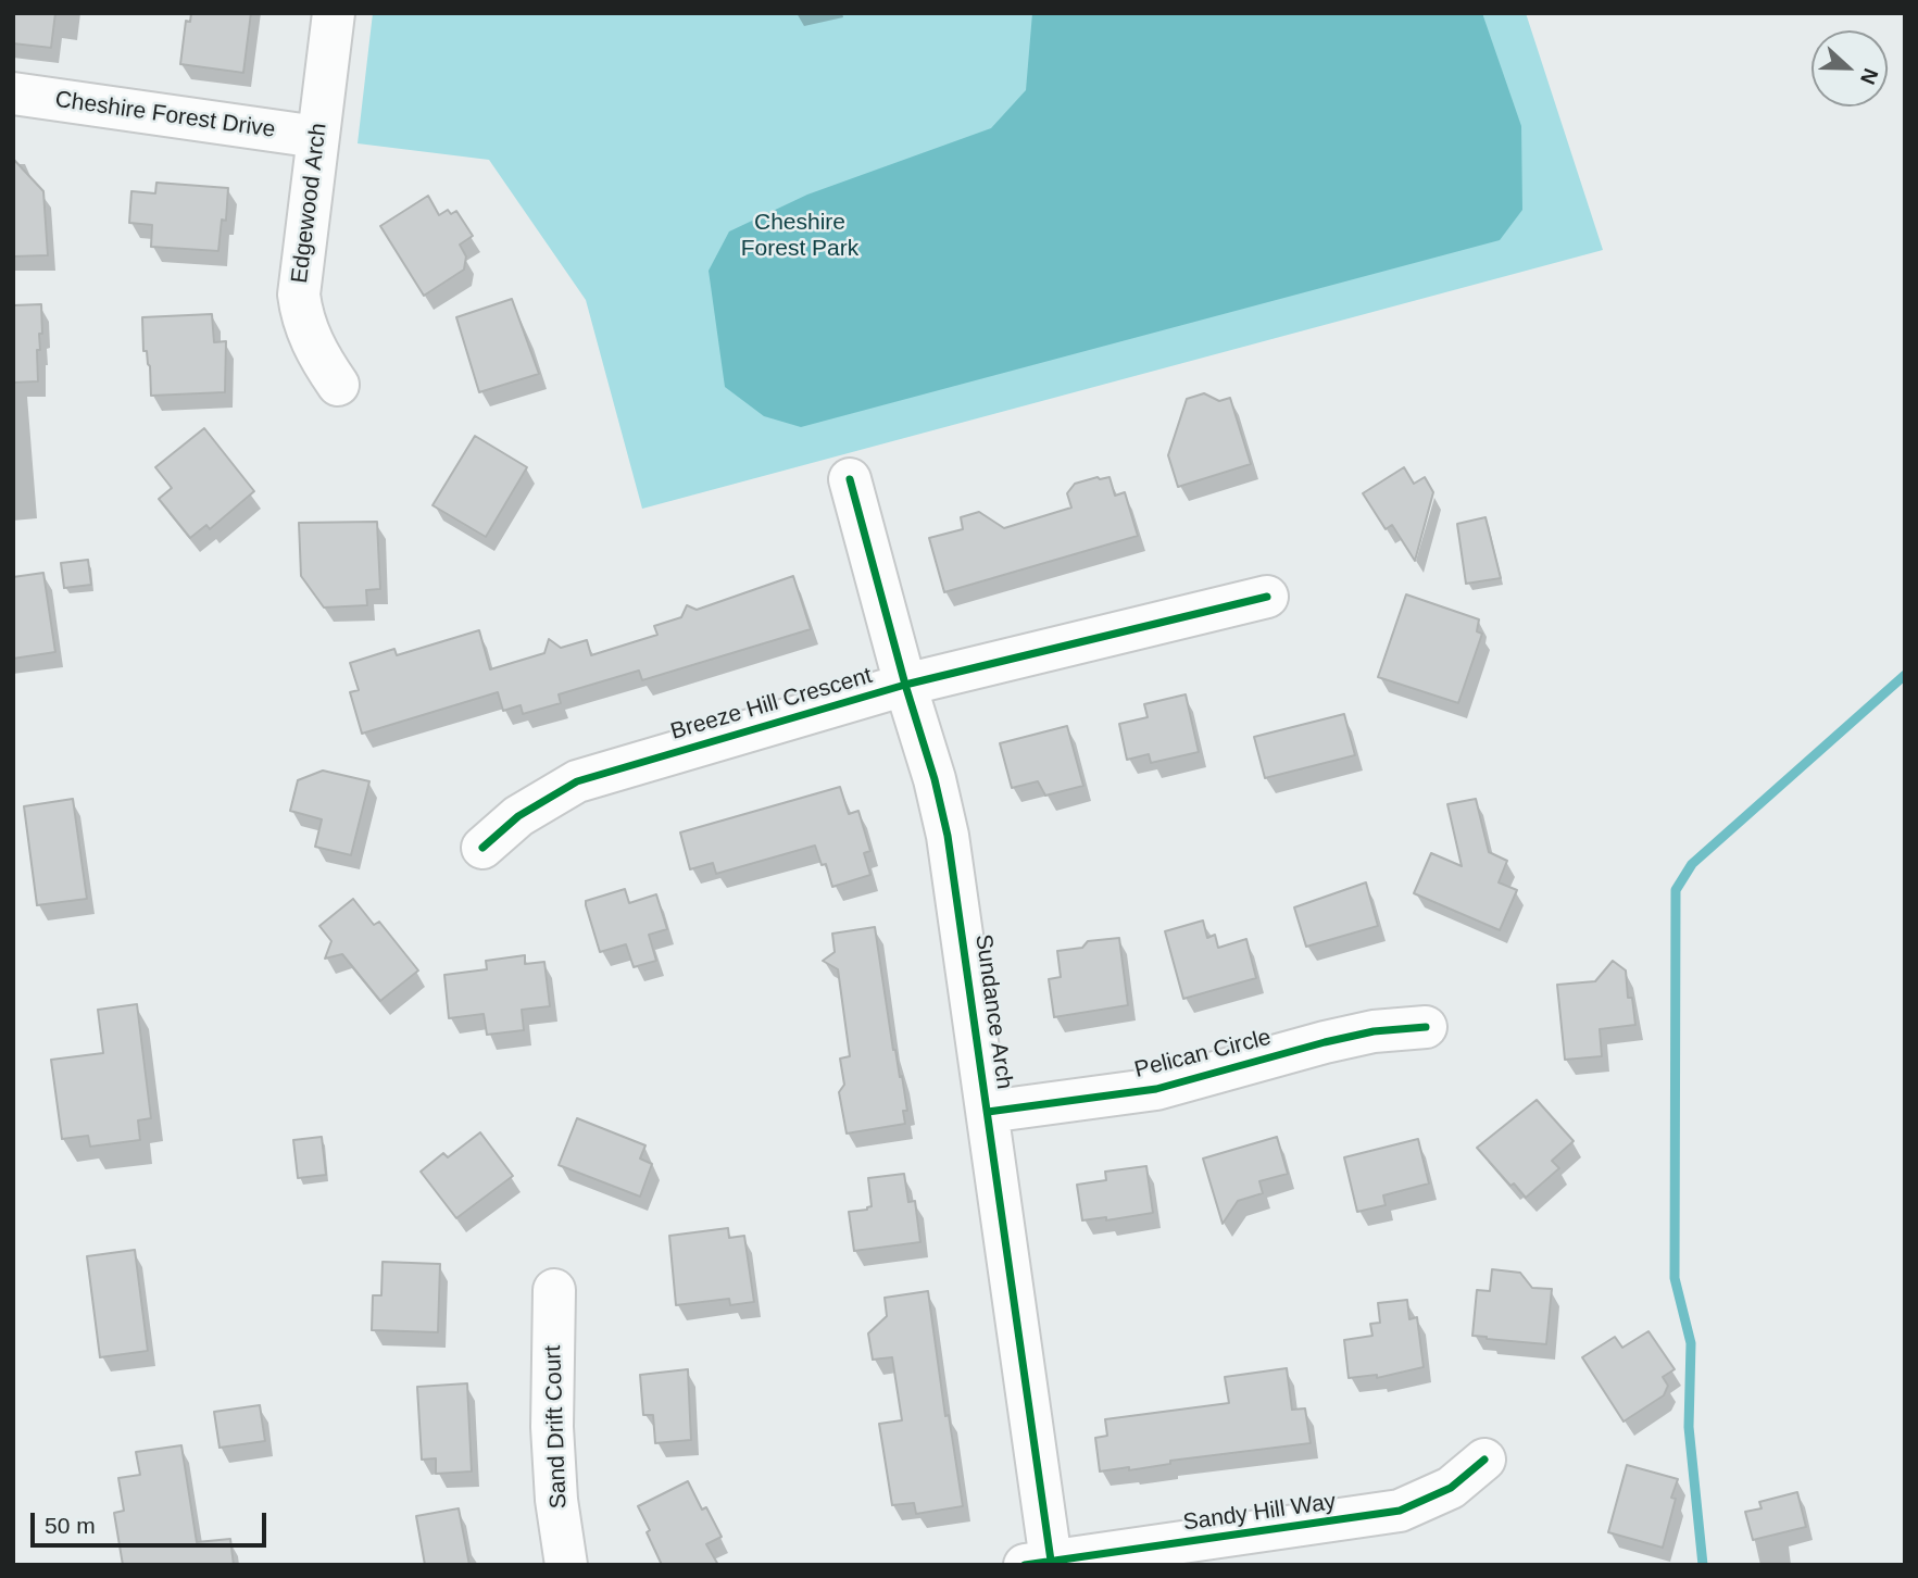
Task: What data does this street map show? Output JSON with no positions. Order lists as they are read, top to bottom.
{
  "streets": {
    "street": [
      "Cheshire Forest Drive",
      "Edgewood Arch",
      "Breeze Hill Crescent",
      "Sundance Arch",
      "Pelican Circle",
      "Sand Drift Court",
      "Sandy Hill Way"
    ]
  },
  "crossings": [
    ["Cheshire Forest Drive", "Edgewood Arch"],
    ["Breeze Hill Crescent", "Sundance Arch"],
    ["Sundance Arch", "Pelican Circle"],
    ["Sundance Arch", "Sandy Hill Way"]
  ],
  "parks": ["Cheshire Forest Park"],
  "scale_bar": "50 m",
  "north": "right"
}
